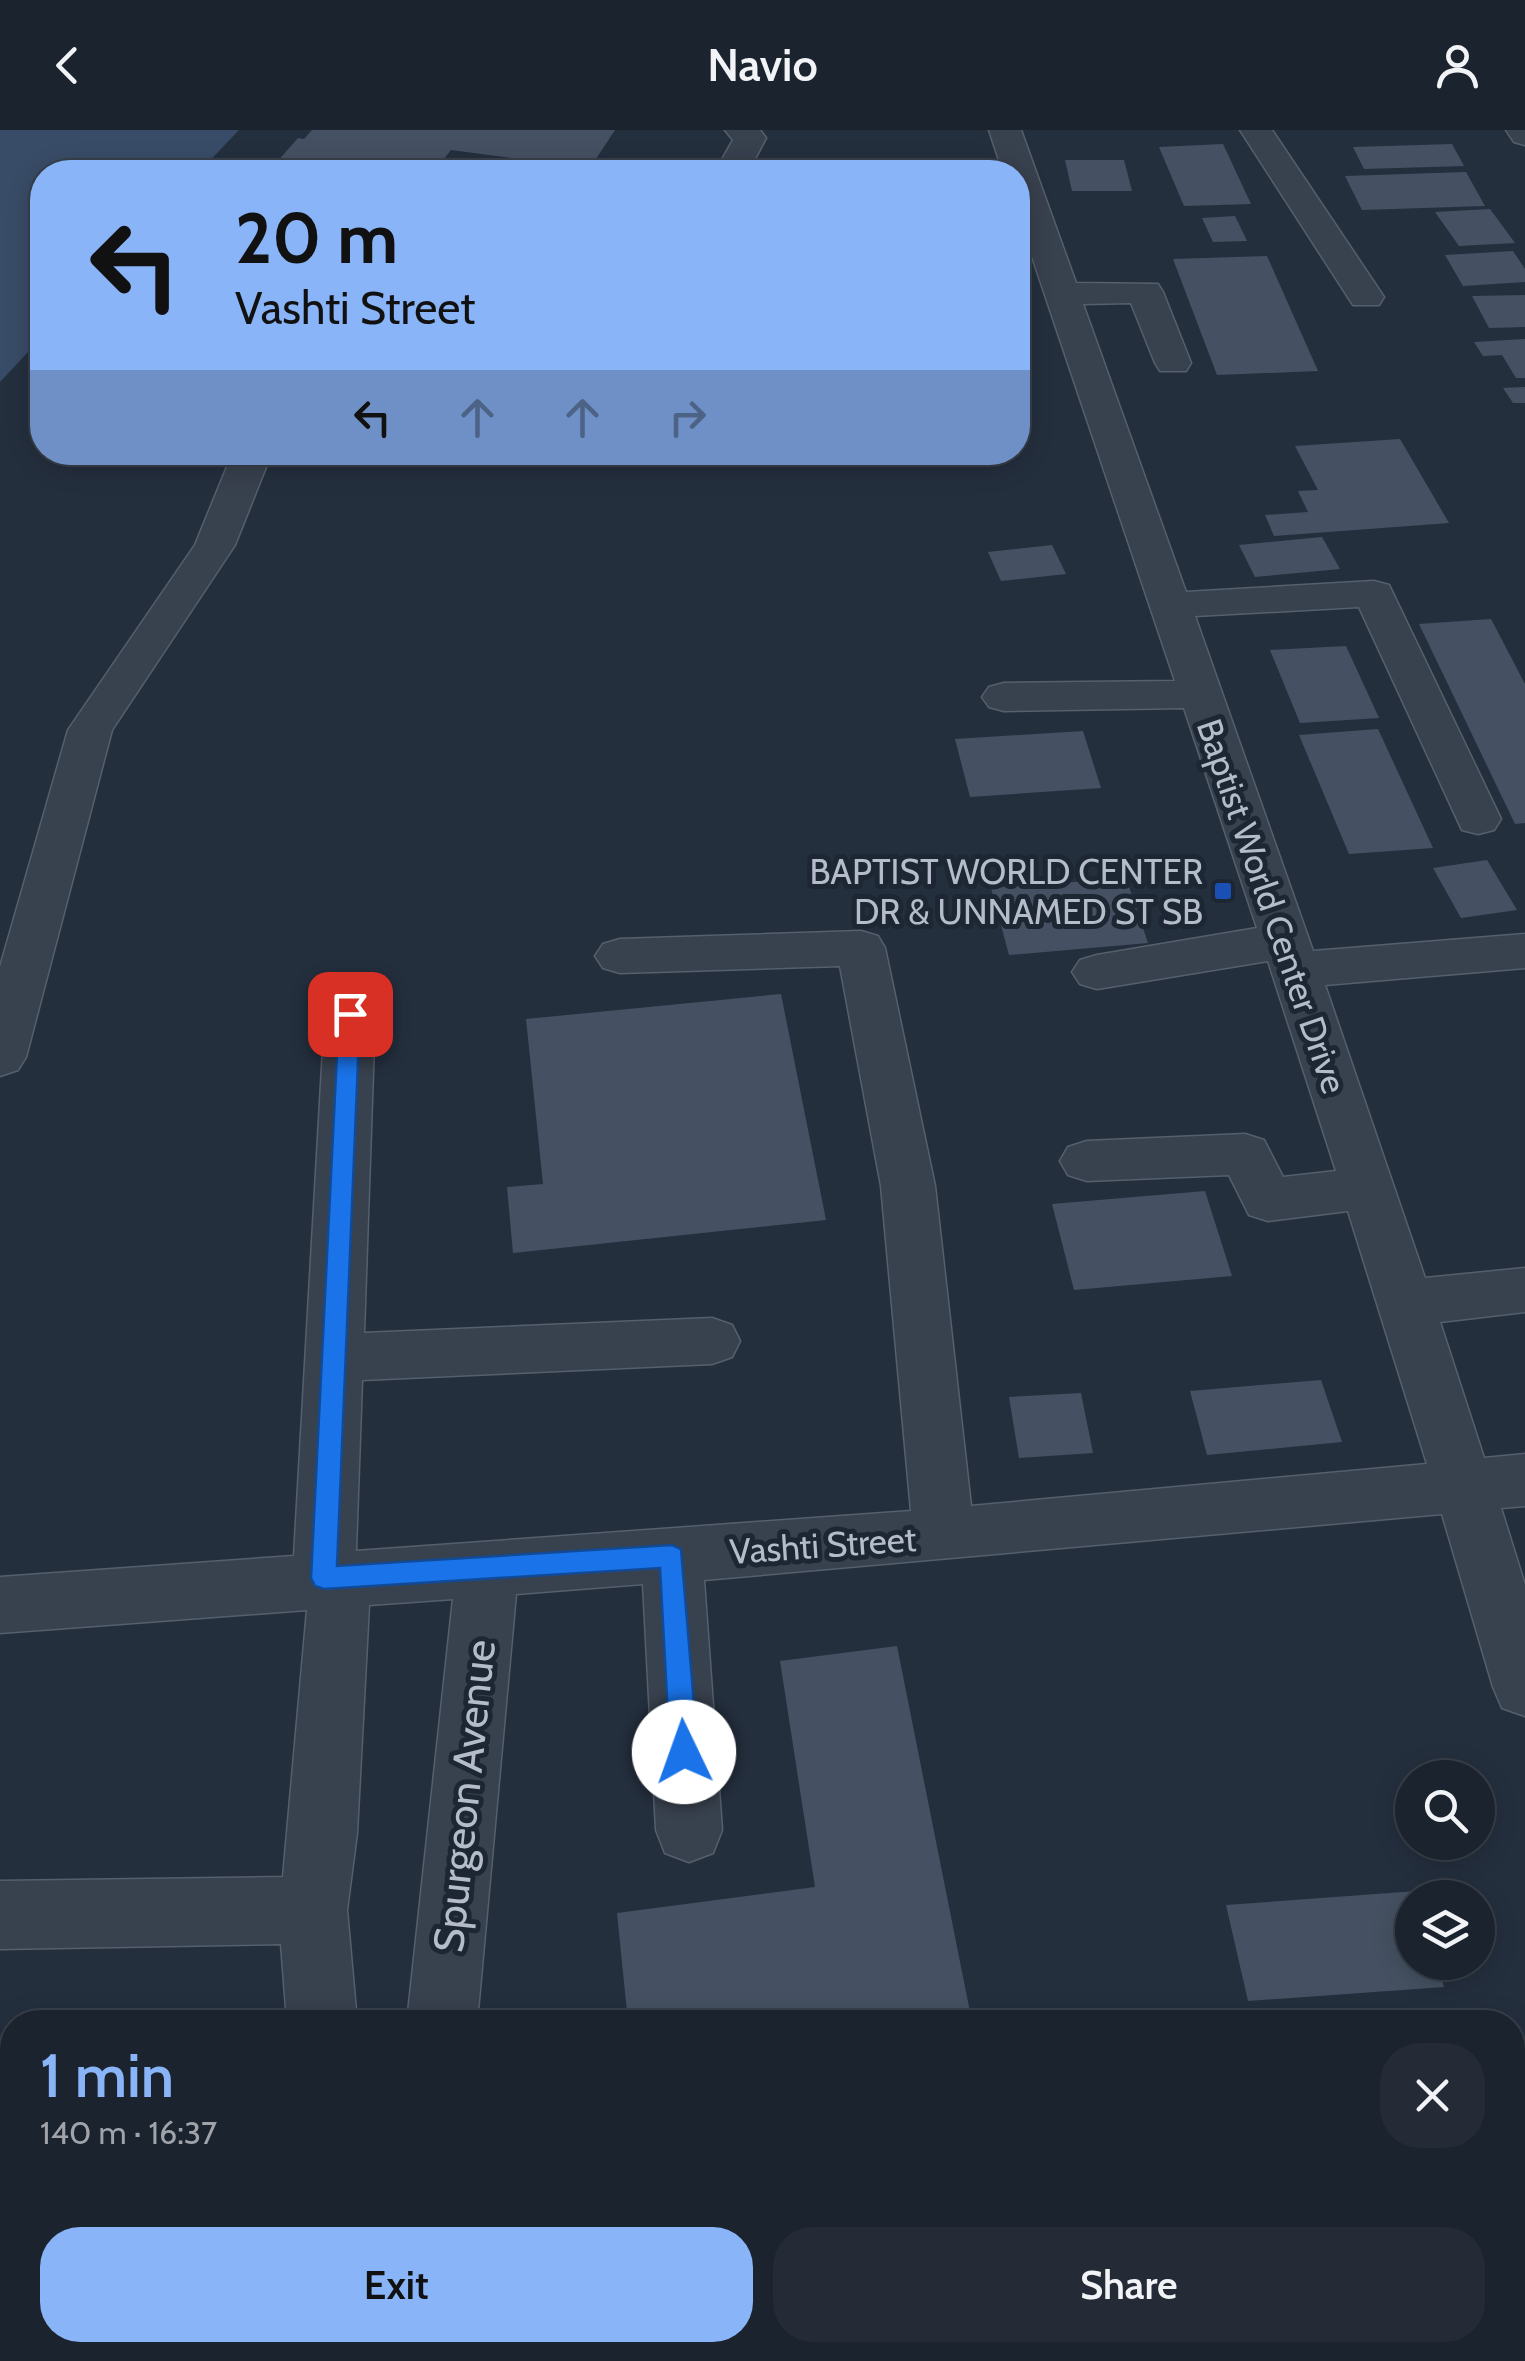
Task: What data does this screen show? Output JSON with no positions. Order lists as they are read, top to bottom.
{
  "streets": {
    "street": ["Baptist World Center Drive", "Vashti Street", "Spurgeon Avenue"]
  },
  "crossings": [
    ["Baptist World Center Drive", "Vashti Street"],
    ["Vashti Street", "Spurgeon Avenue"]
  ],
  "places": {
    "transit": ["BAPTIST WORLD CENTER DR & UNNAMED ST SB"]
  },
  "page": {
    "header": "Navio",
    "turn": ["20 m", "Vashti Street"],
    "heading": ["1 min", "140 m · 16:37"],
    "buttons": ["Exit", "Share"]
  }
}
